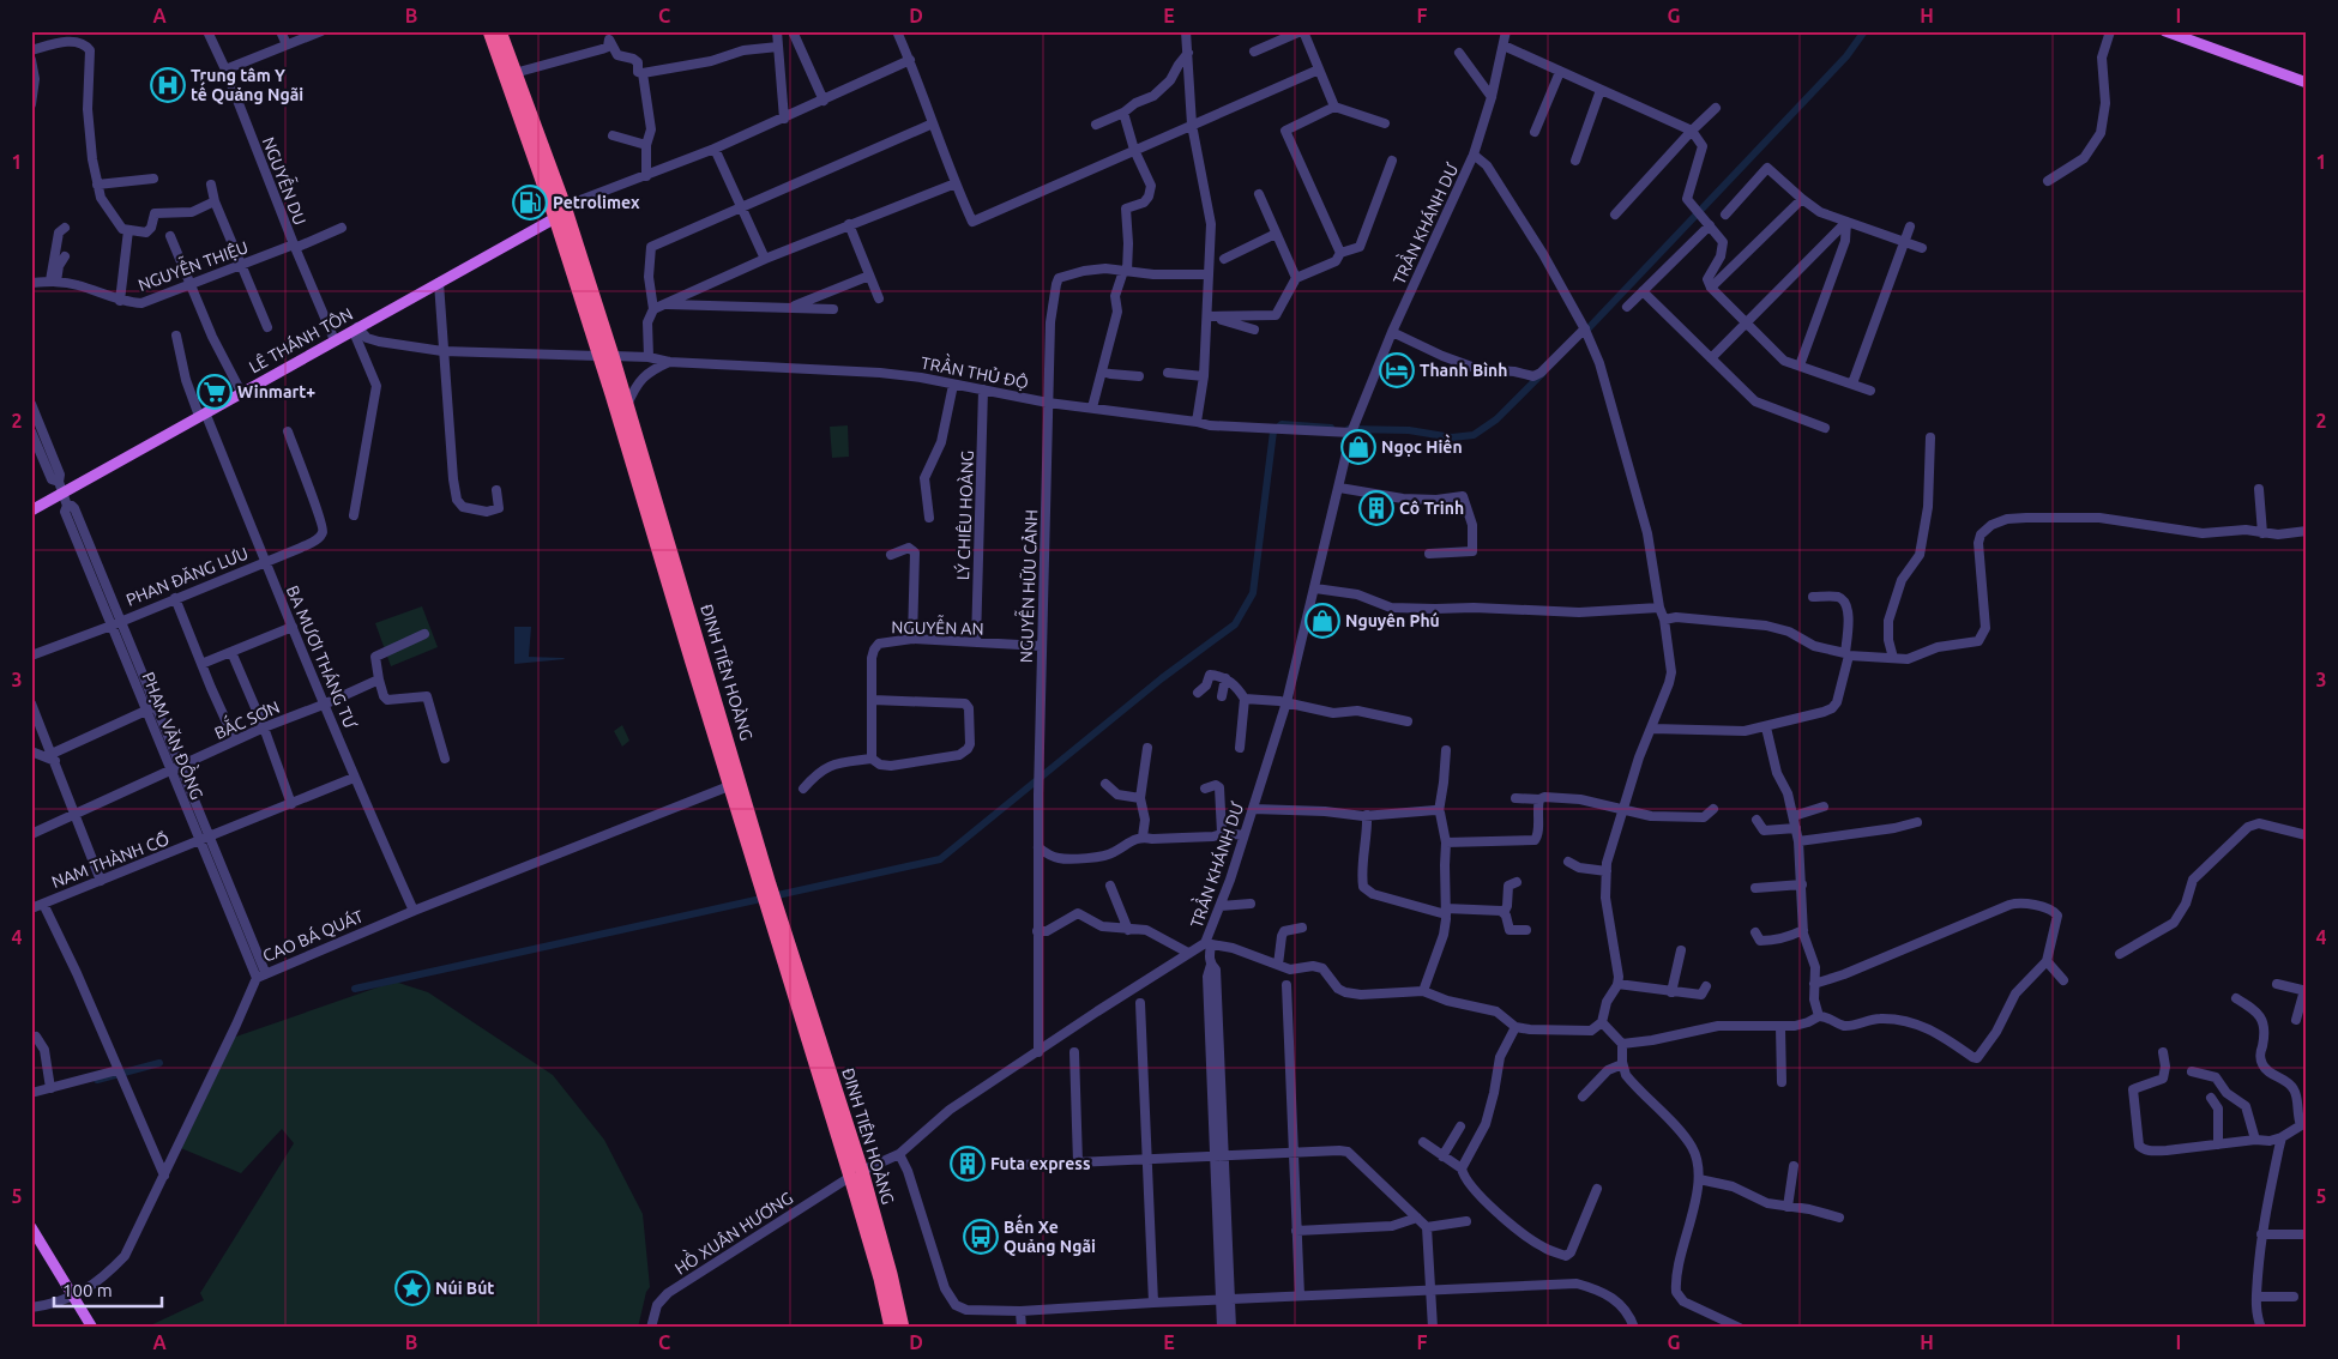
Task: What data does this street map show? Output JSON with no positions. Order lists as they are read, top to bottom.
{
  "streets": {
    "highway": ["ĐINH TIÊN HOÀNG"],
    "main road": ["LÊ THÁNH TÔN"],
    "street": [
      "NGUYỄN DU",
      "TRẦN KHÁNH DƯ",
      "NGUYỄN THIỆU",
      "TRẦN THỦ ĐỘ",
      "LÝ CHIÊU HOÀNG",
      "PHAN ĐĂNG LƯU",
      "NGUYỄN HỮU CẢNH",
      "NGUYỄN AN",
      "BA MƯƠI THÁNG TƯ",
      "BẮC SƠN",
      "PHẠM VĂN ĐỒNG",
      "NAM THÀNH CỔ",
      "CAO BÁ QUÁT",
      "HỒ XUÂN HƯƠNG"
    ]
  },
  "crossings": [
    ["NGUYỄN DU", "NGUYỄN THIỆU"],
    ["NGUYỄN DU", "LÊ THÁNH TÔN"],
    ["TRẦN KHÁNH DƯ", "TRẦN THỦ ĐỘ"],
    ["TRẦN KHÁNH DƯ", "ĐINH TIÊN HOÀNG"],
    ["TRẦN KHÁNH DƯ", "HỒ XUÂN HƯƠNG"],
    ["LÊ THÁNH TÔN", "TRẦN THỦ ĐỘ"],
    ["LÊ THÁNH TÔN", "BA MƯƠI THÁNG TƯ"],
    ["LÊ THÁNH TÔN", "ĐINH TIÊN HOÀNG"],
    ["LÊ THÁNH TÔN", "PHẠM VĂN ĐỒNG"],
    ["TRẦN THỦ ĐỘ", "LÝ CHIÊU HOÀNG"],
    ["TRẦN THỦ ĐỘ", "NGUYỄN HỮU CẢNH"],
    ["TRẦN THỦ ĐỘ", "ĐINH TIÊN HOÀNG"],
    ["LÝ CHIÊU HOÀNG", "NGUYỄN AN"],
    ["PHAN ĐĂNG LƯU", "BA MƯƠI THÁNG TƯ"],
    ["PHAN ĐĂNG LƯU", "PHẠM VĂN ĐỒNG"],
    ["NGUYỄN HỮU CẢNH", "NGUYỄN AN"],
    ["BA MƯƠI THÁNG TƯ", "BẮC SƠN"],
    ["BA MƯƠI THÁNG TƯ", "CAO BÁ QUÁT"],
    ["ĐINH TIÊN HOÀNG", "CAO BÁ QUÁT"],
    ["ĐINH TIÊN HOÀNG", "HỒ XUÂN HƯƠNG"],
    ["BẮC SƠN", "PHẠM VĂN ĐỒNG"],
    ["PHẠM VĂN ĐỒNG", "NAM THÀNH CỔ"],
    ["PHẠM VĂN ĐỒNG", "CAO BÁ QUÁT"]
  ],
  "places": {
    "hospital": ["Trung tâm Y tế Quảng Ngãi"],
    "fuel station": ["Petrolimex"],
    "hotel": ["Thanh Bình"],
    "supermarket": ["Winmart+"],
    "shop": ["Ngọc Hiền", "Nguyên Phú"],
    "building": ["Cô Trinh", "Futa express"],
    "bus stop": ["Bến Xe Quảng Ngãi"],
    "place": ["Núi Bút"]
  },
  "scale_bar": "100 m",
  "grid": {
    "columns": [
      "A",
      "B",
      "C",
      "D",
      "E",
      "F",
      "G",
      "H",
      "I"
    ],
    "rows": [
      "1",
      "2",
      "3",
      "4",
      "5"
    ]
  }
}
